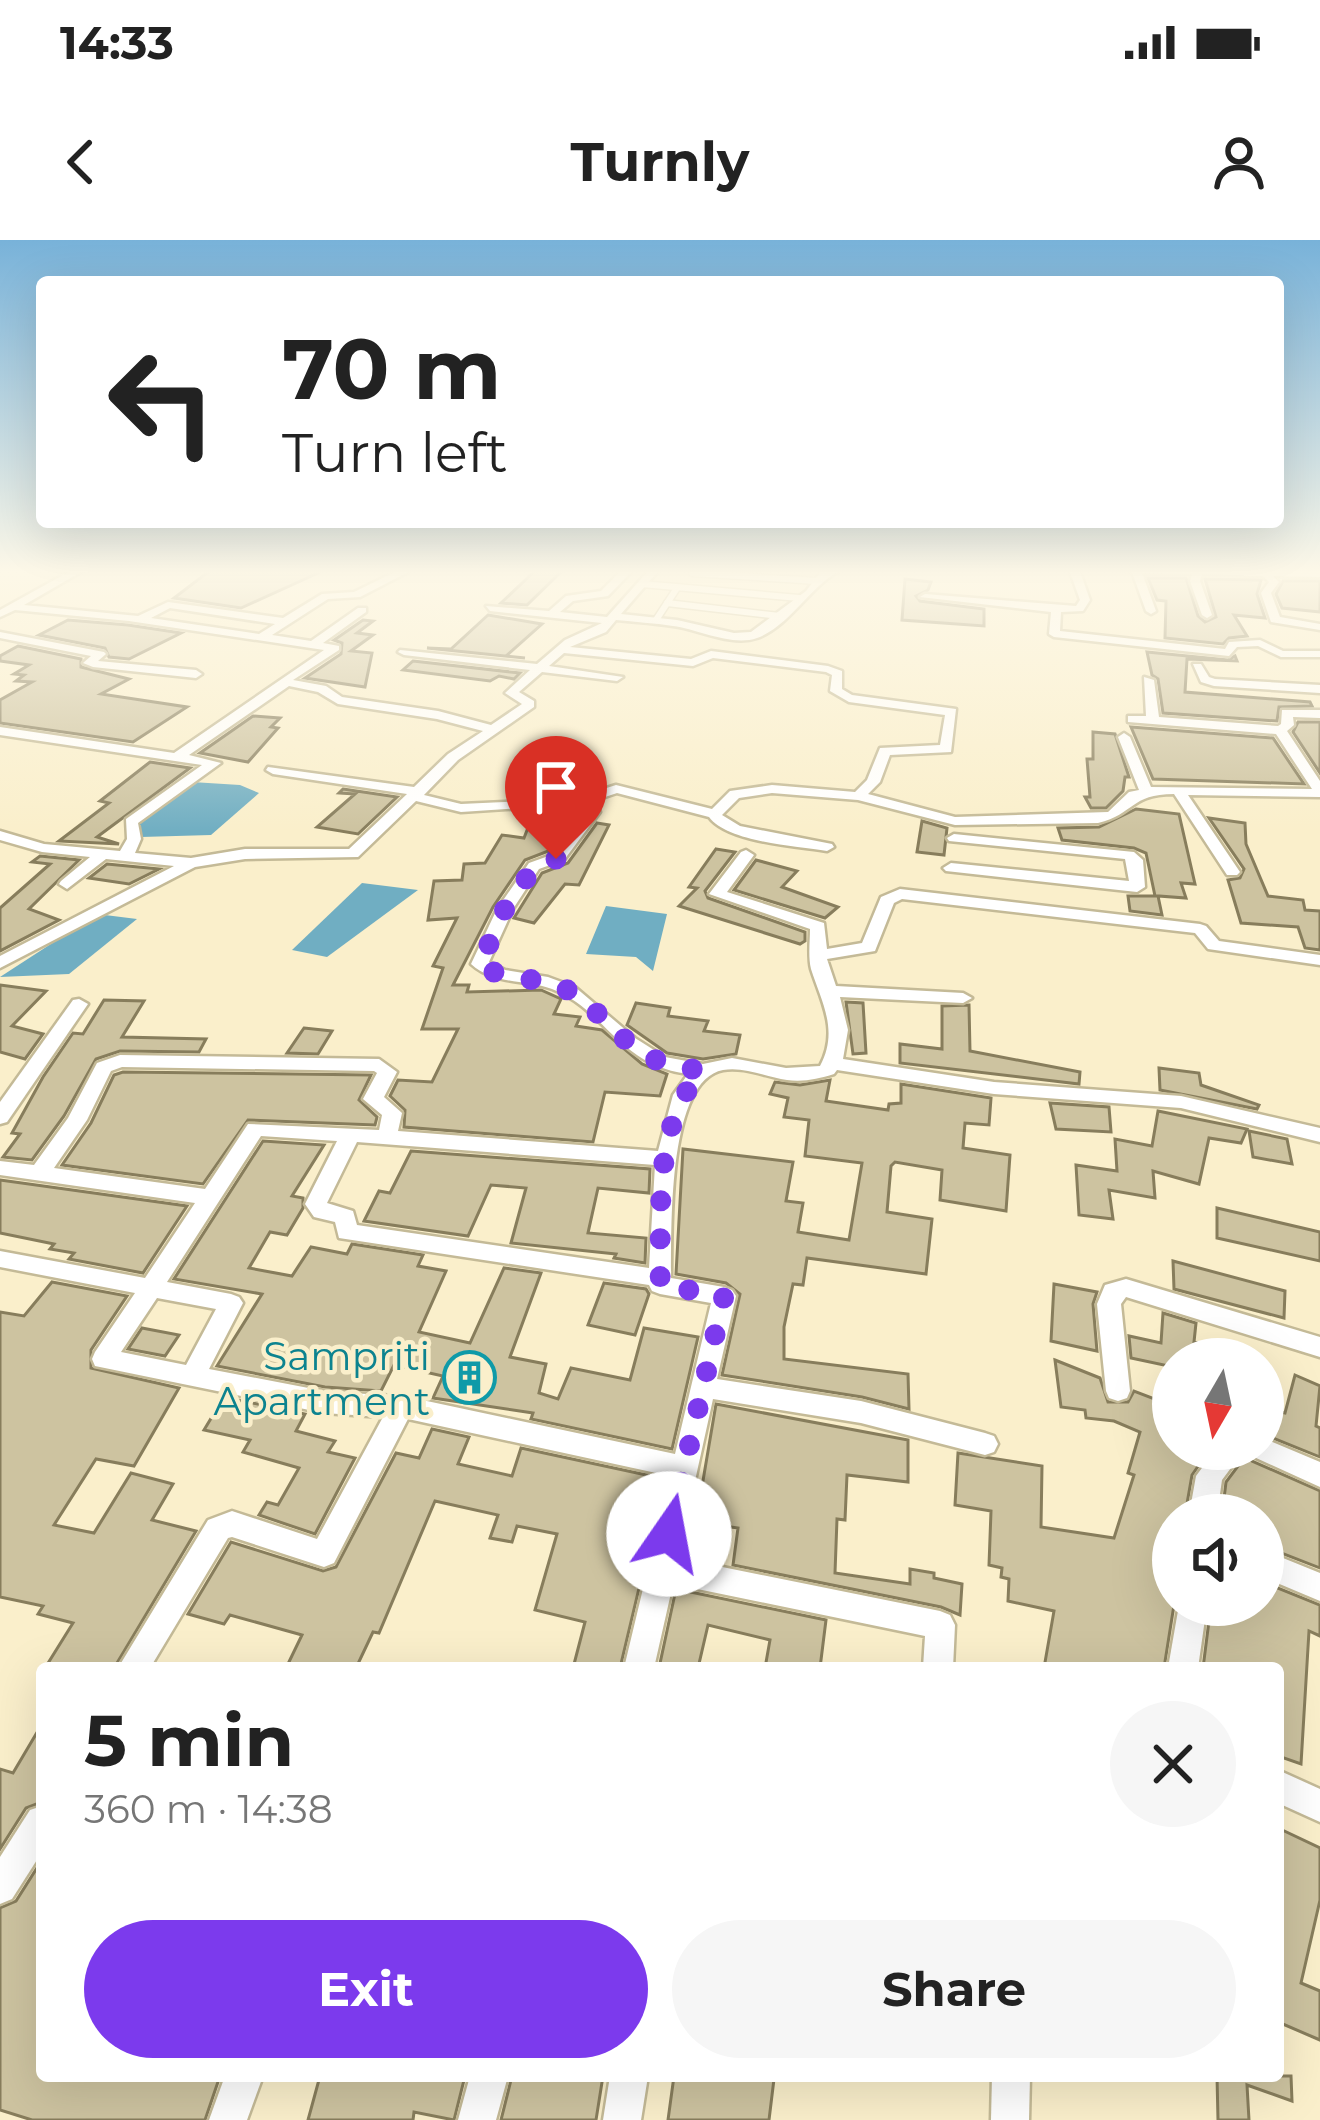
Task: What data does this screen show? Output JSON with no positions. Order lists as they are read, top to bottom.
{
  "places": {
    "building": ["Sampriti Apartment"]
  },
  "north": "bottom",
  "page": {
    "status": "14:33",
    "header": "Turnly",
    "turn": ["70 m", "Turn left"],
    "heading": ["5 min", "360 m · 14:38"],
    "buttons": ["Exit", "Share"]
  }
}
